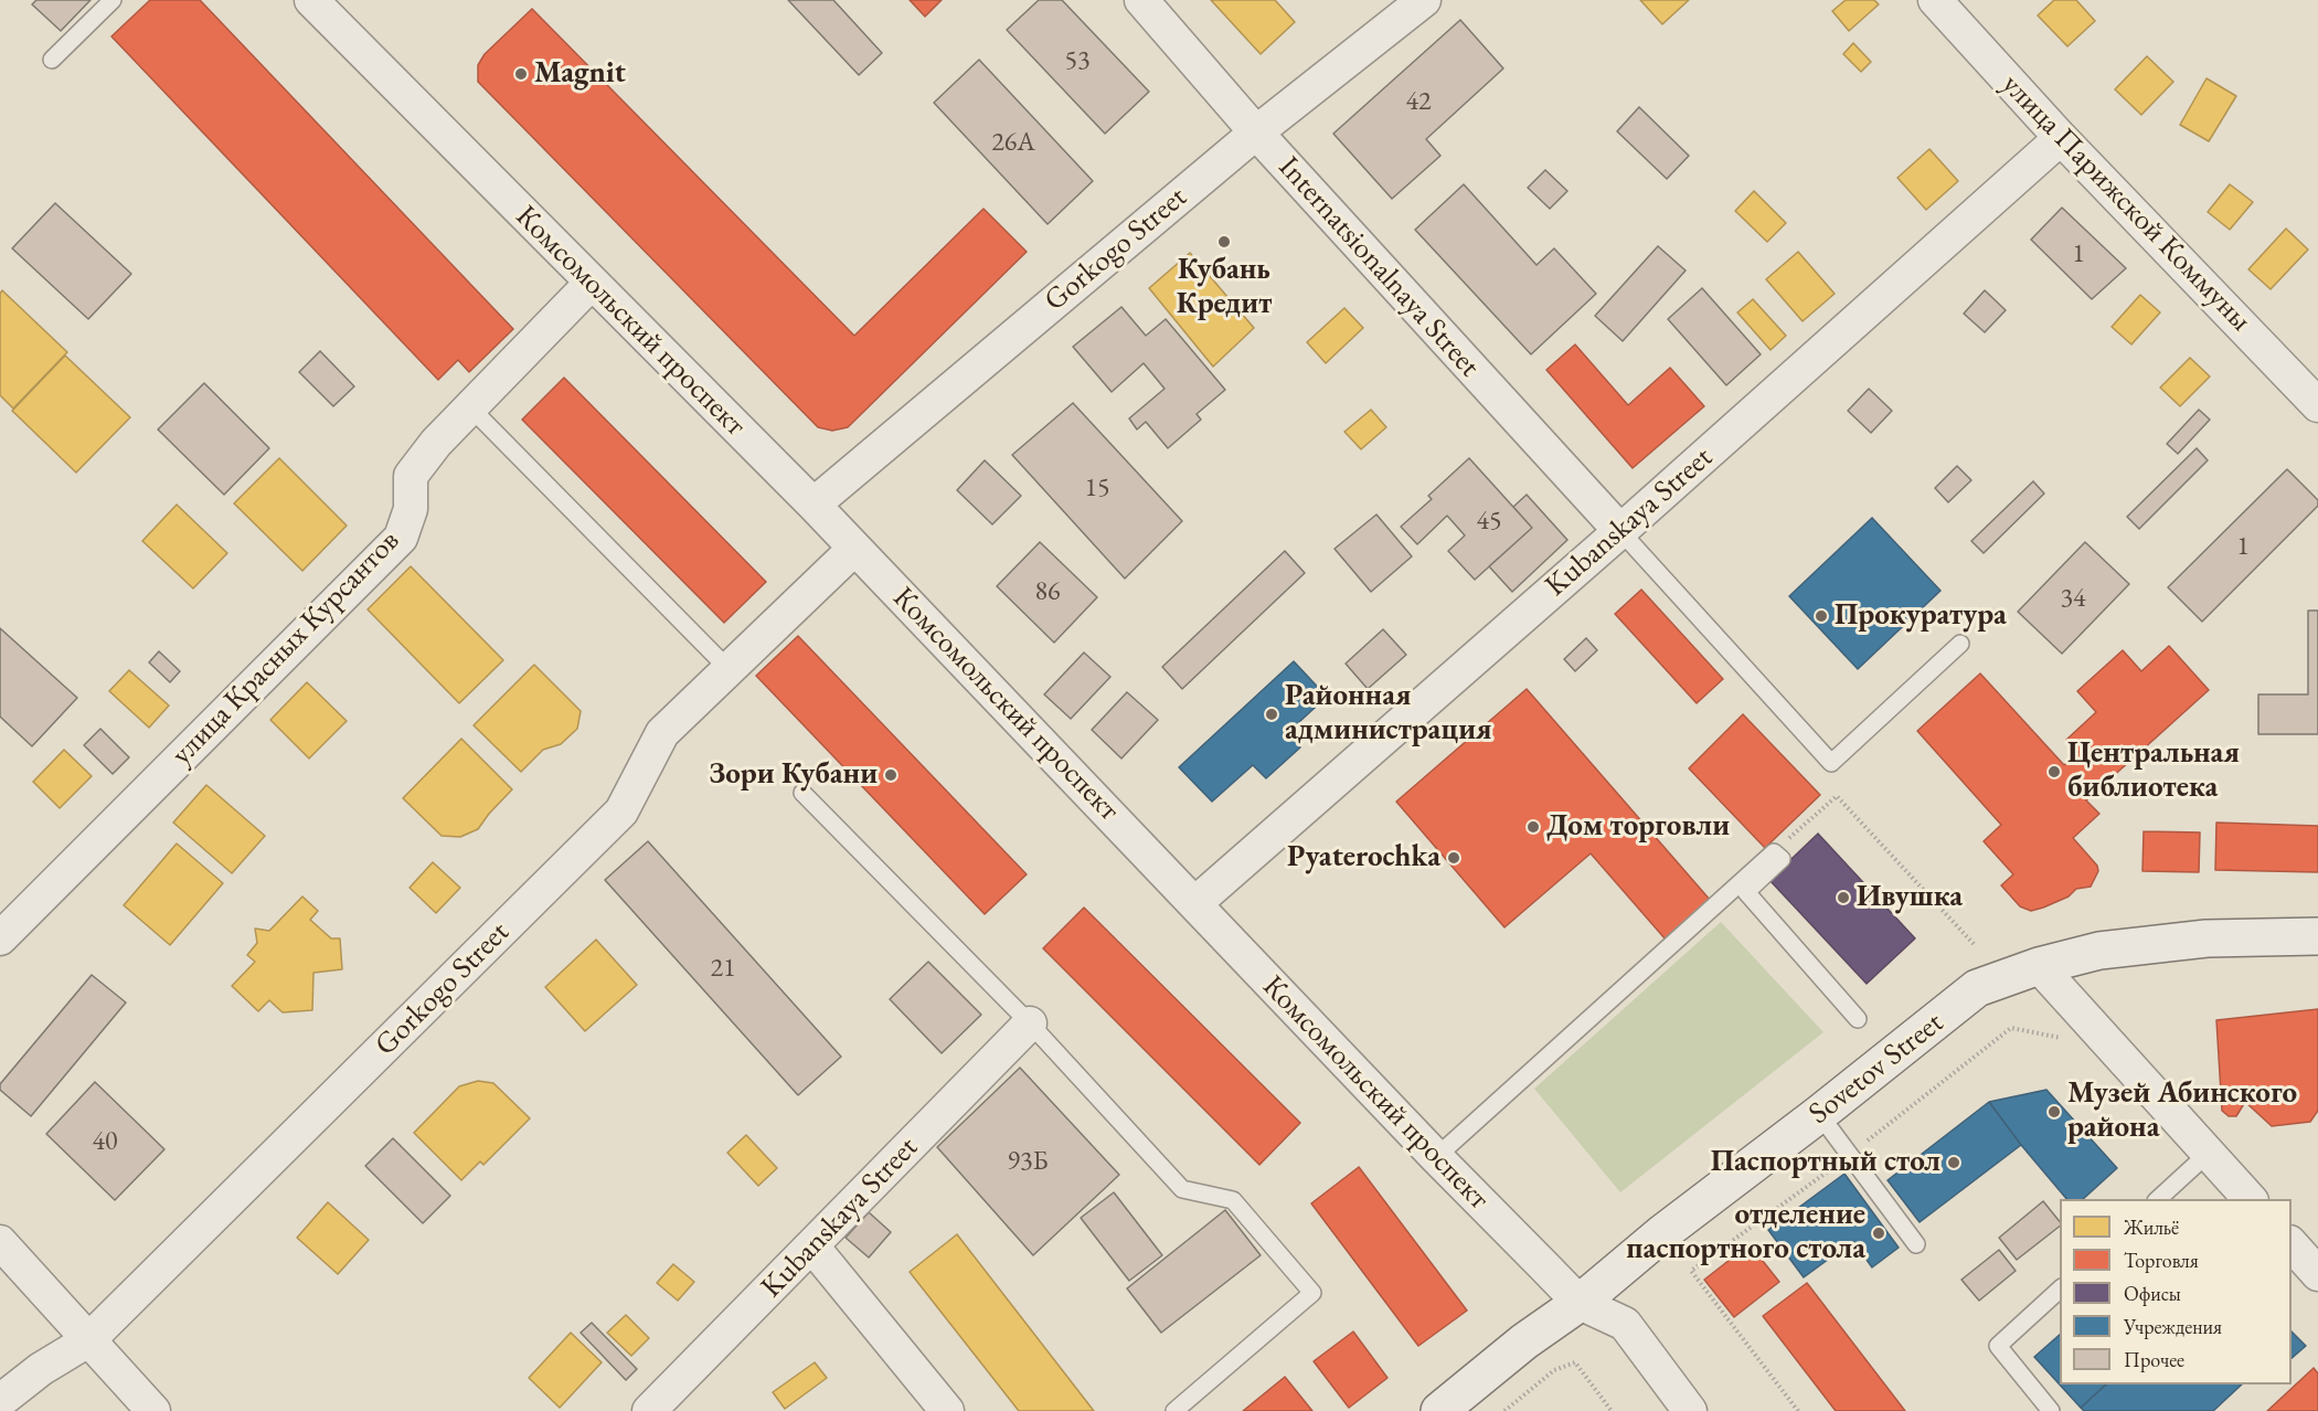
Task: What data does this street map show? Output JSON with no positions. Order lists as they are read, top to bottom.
{
  "streets": {
    "main road": ["Sovetov Street"],
    "street": [
      "улица Парижской Коммуны",
      "Gorkogo Street",
      "Internatsionalnaya Street",
      "Комсомольский проспект",
      "Kubanskaya Street",
      "улица Красных Курсантов"
    ]
  },
  "crossings": [
    ["улица Парижской Коммуны", "Kubanskaya Street"],
    ["Gorkogo Street", "Internatsionalnaya Street"],
    ["Gorkogo Street", "Комсомольский проспект"],
    ["Internatsionalnaya Street", "Kubanskaya Street"],
    ["Комсомольский проспект", "Kubanskaya Street"],
    ["Комсомольский проспект", "улица Красных Курсантов"],
    ["Комсомольский проспект", "Sovetov Street"]
  ],
  "places": [
    "Magnit",
    "Кубань Кредит",
    "Прокуратура",
    "Районная администрация",
    "Центральная библиотека",
    "Зори Кубани",
    "Дом торговли",
    "Pyaterochka",
    "Ивушка",
    "Музей Абинского района",
    "Паспортный стол",
    "отделение паспортного стола"
  ],
  "house_numbers": [
    "53",
    "42",
    "26А",
    "1",
    "15",
    "45",
    "1",
    "86",
    "34",
    "21",
    "40",
    "93Б"
  ],
  "legend": [
    "Жильё",
    "Торговля",
    "Офисы",
    "Учреждения",
    "Прочее"
  ]
}
